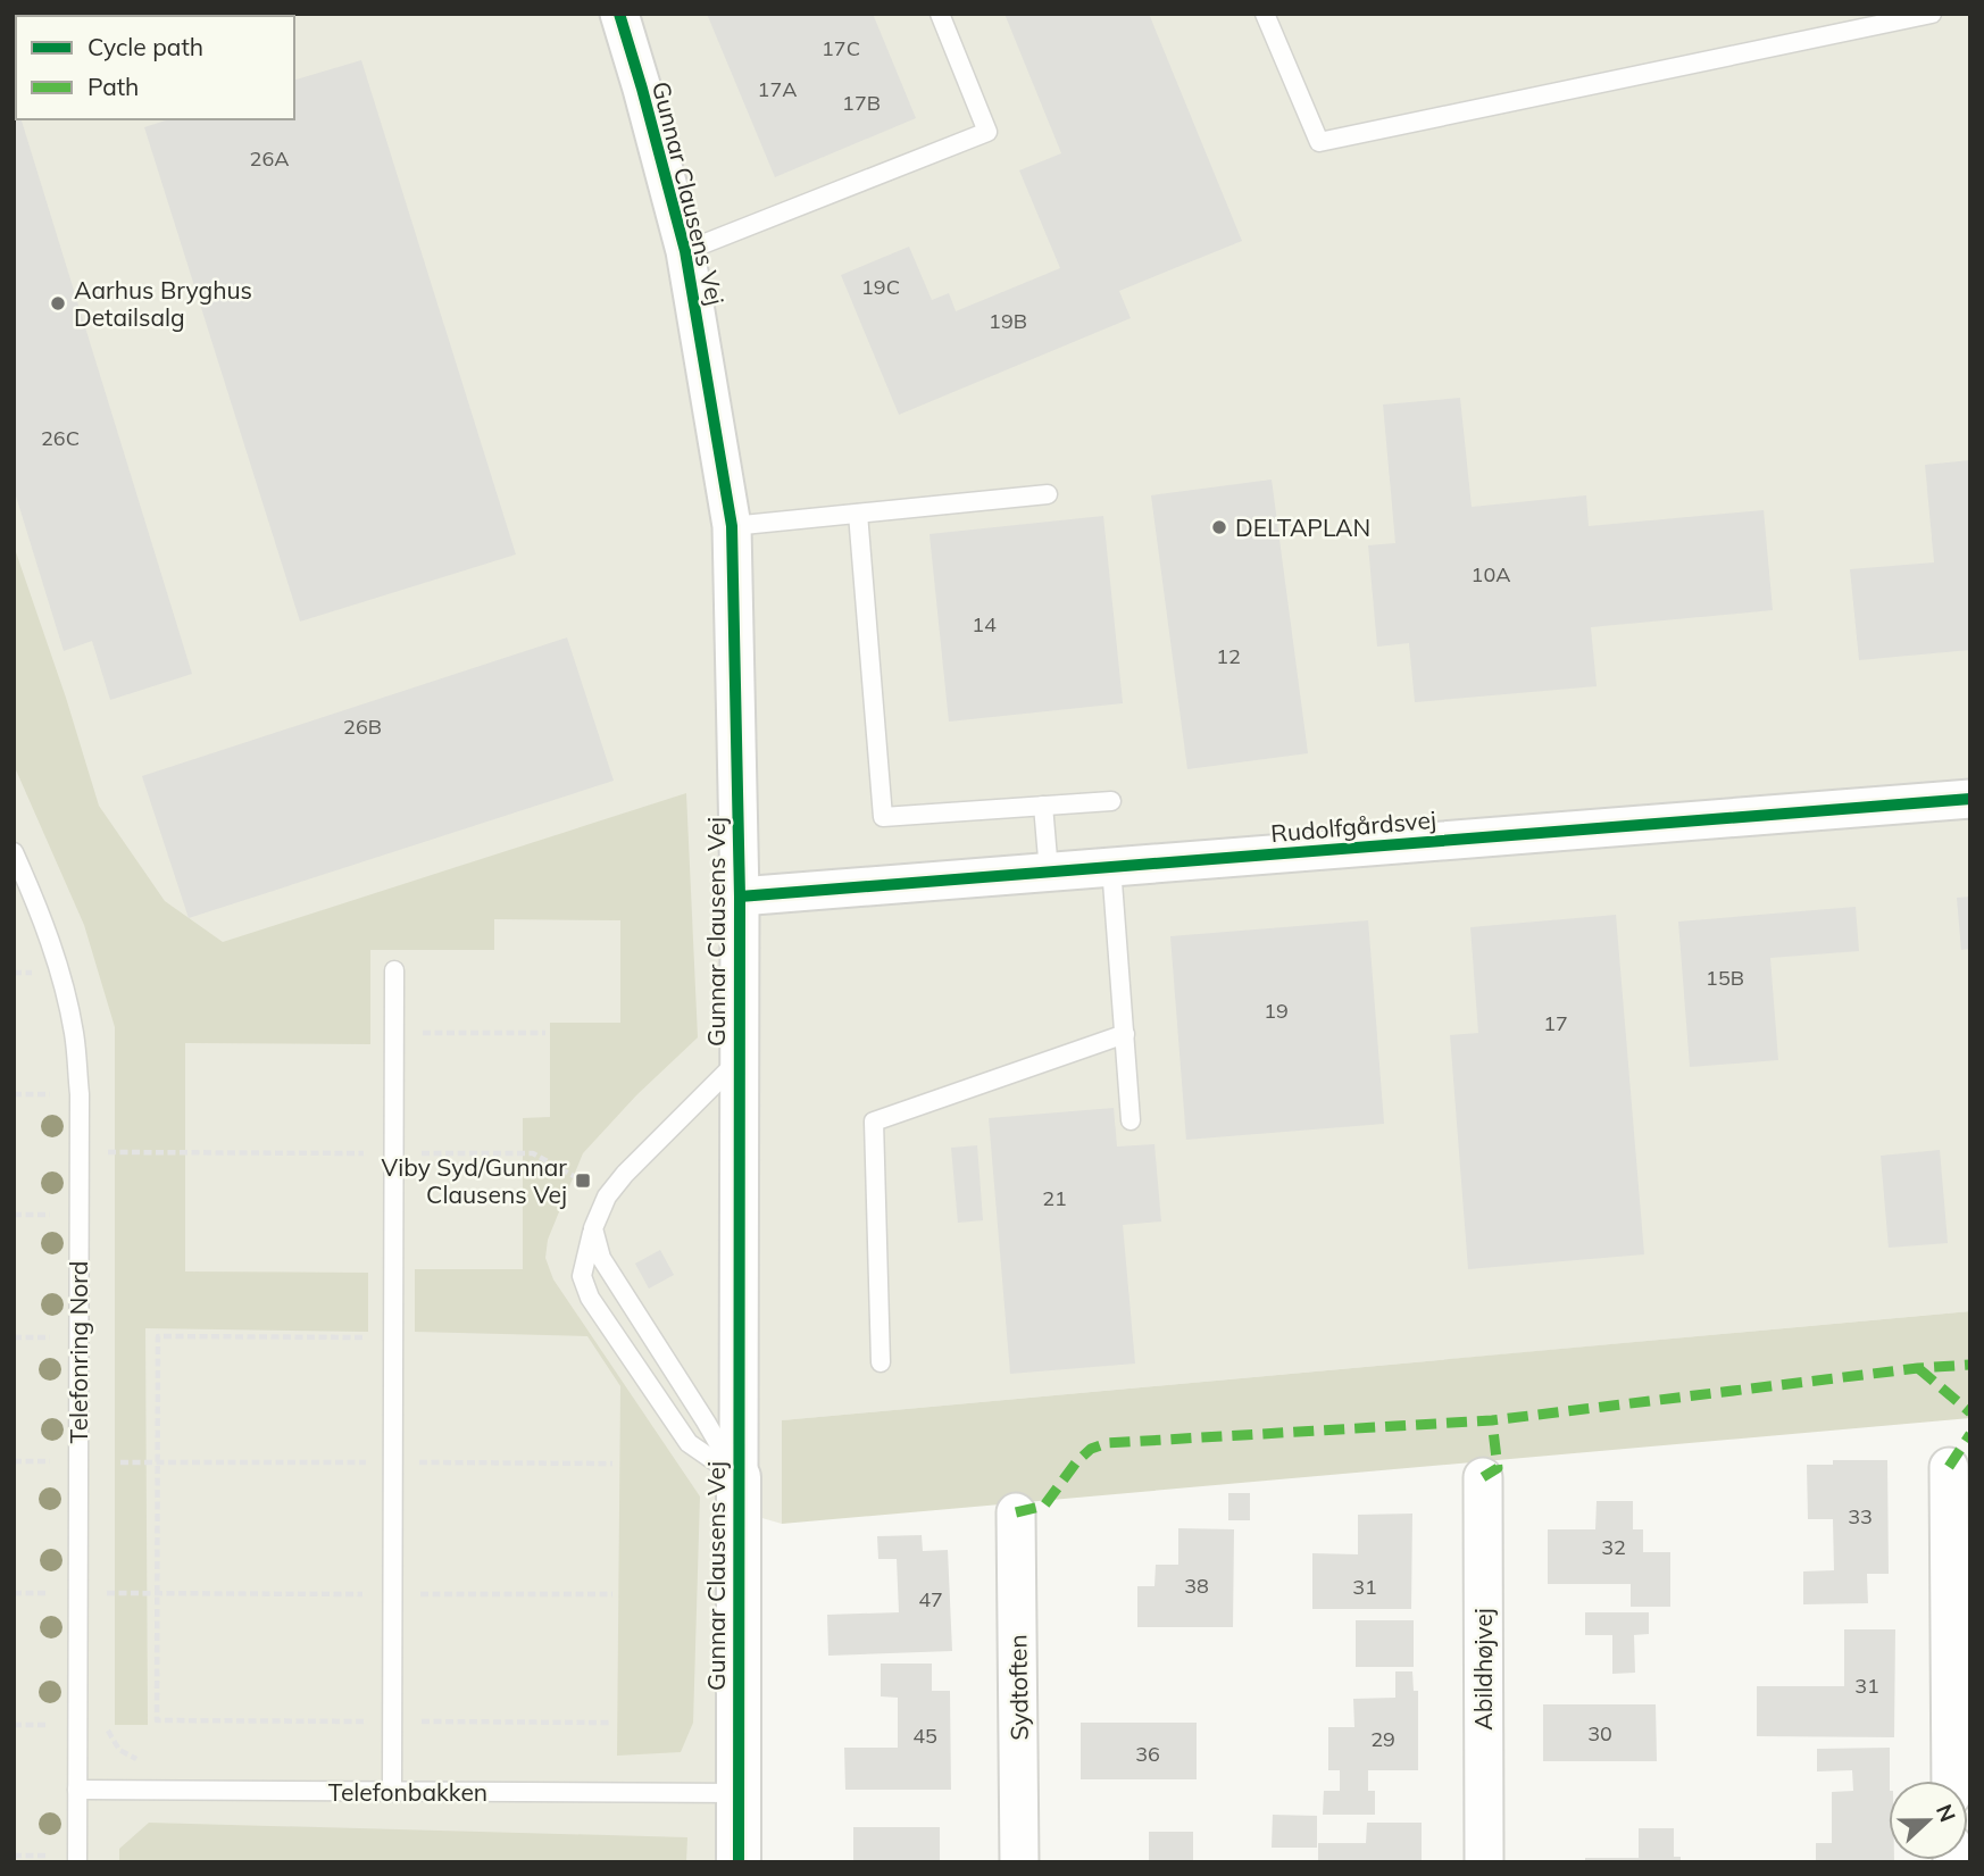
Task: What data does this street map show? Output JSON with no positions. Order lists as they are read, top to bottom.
{
  "streets": {
    "street": [
      "Gunnar Clausens Vej",
      "Rudolfgårdsvej",
      "Abildhøjvej",
      "Sydtoften"
    ],
    "lane": ["Telefonring Nord", "Telefonbakken"]
  },
  "crossings": [
    ["Gunnar Clausens Vej", "Rudolfgårdsvej"],
    ["Gunnar Clausens Vej", "Telefonbakken"],
    ["Telefonring Nord", "Telefonbakken"]
  ],
  "places": {
    "other": ["Aarhus Bryghus Detailsalg", "DELTAPLAN"],
    "transit": ["Viby Syd/Gunnar Clausens Vej"]
  },
  "house_numbers": [
    "17C",
    "17A",
    "17B",
    "26A",
    "19C",
    "19B",
    "26C",
    "10A",
    "14",
    "12",
    "26B",
    "15B",
    "19",
    "17",
    "21",
    "33",
    "32",
    "38",
    "31",
    "47",
    "31",
    "30",
    "45",
    "29",
    "36"
  ],
  "legend": ["Cycle path", "Path"],
  "north": "right"
}
